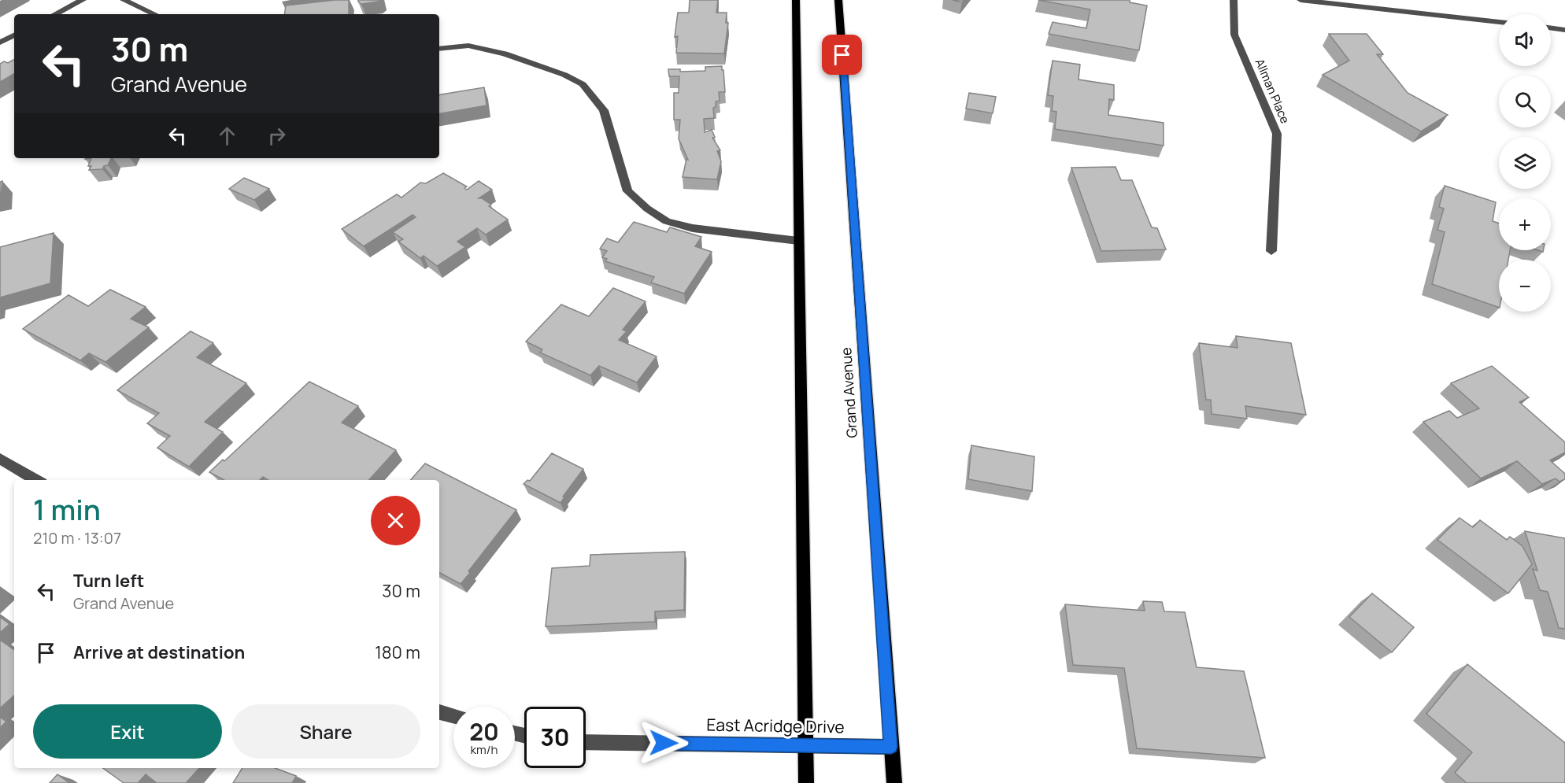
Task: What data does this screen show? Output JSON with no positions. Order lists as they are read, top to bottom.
{
  "streets": {
    "main road": ["Grand Avenue"],
    "street": ["Allman Place", "East Acridge Drive"]
  },
  "crossings": [
    ["Grand Avenue", "East Acridge Drive"]
  ],
  "page": {
    "map_buttons": ["+", "−"],
    "turn": ["30 m", "Grand Avenue"],
    "heading": ["1 min", "210 m · 13:07"],
    "list": [
      {
        "name": "Turn left",
        "note": "Grand Avenue",
        "value": "30 m"
      },
      {
        "name": "Arrive at destination",
        "value": "180 m"
      }
    ],
    "buttons": ["Exit", "Share"],
    "speed": "20 km/h",
    "limit": "30"
  }
}
